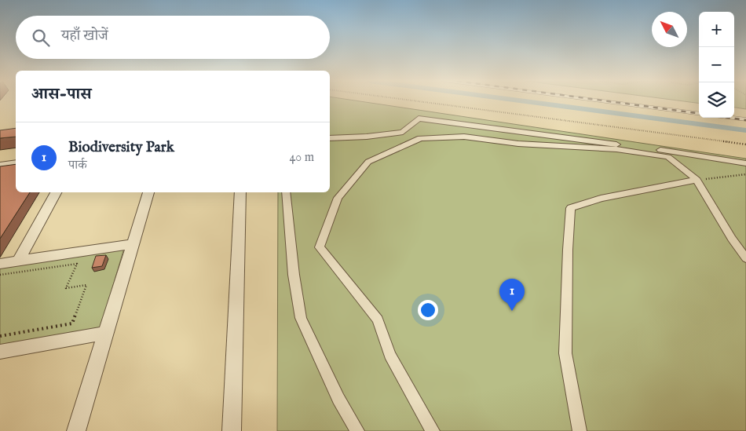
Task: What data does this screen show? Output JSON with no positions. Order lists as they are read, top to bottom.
{
  "north": "top left",
  "page": {
    "map_buttons": ["+", "−"],
    "search": "यहाँ खोजें",
    "heading": "आस-पास",
    "list": [
      {
        "mark": "1",
        "name": "Biodiversity Park",
        "note": "पार्क",
        "value": "40 m"
      }
    ],
    "pins": "1"
  }
}
